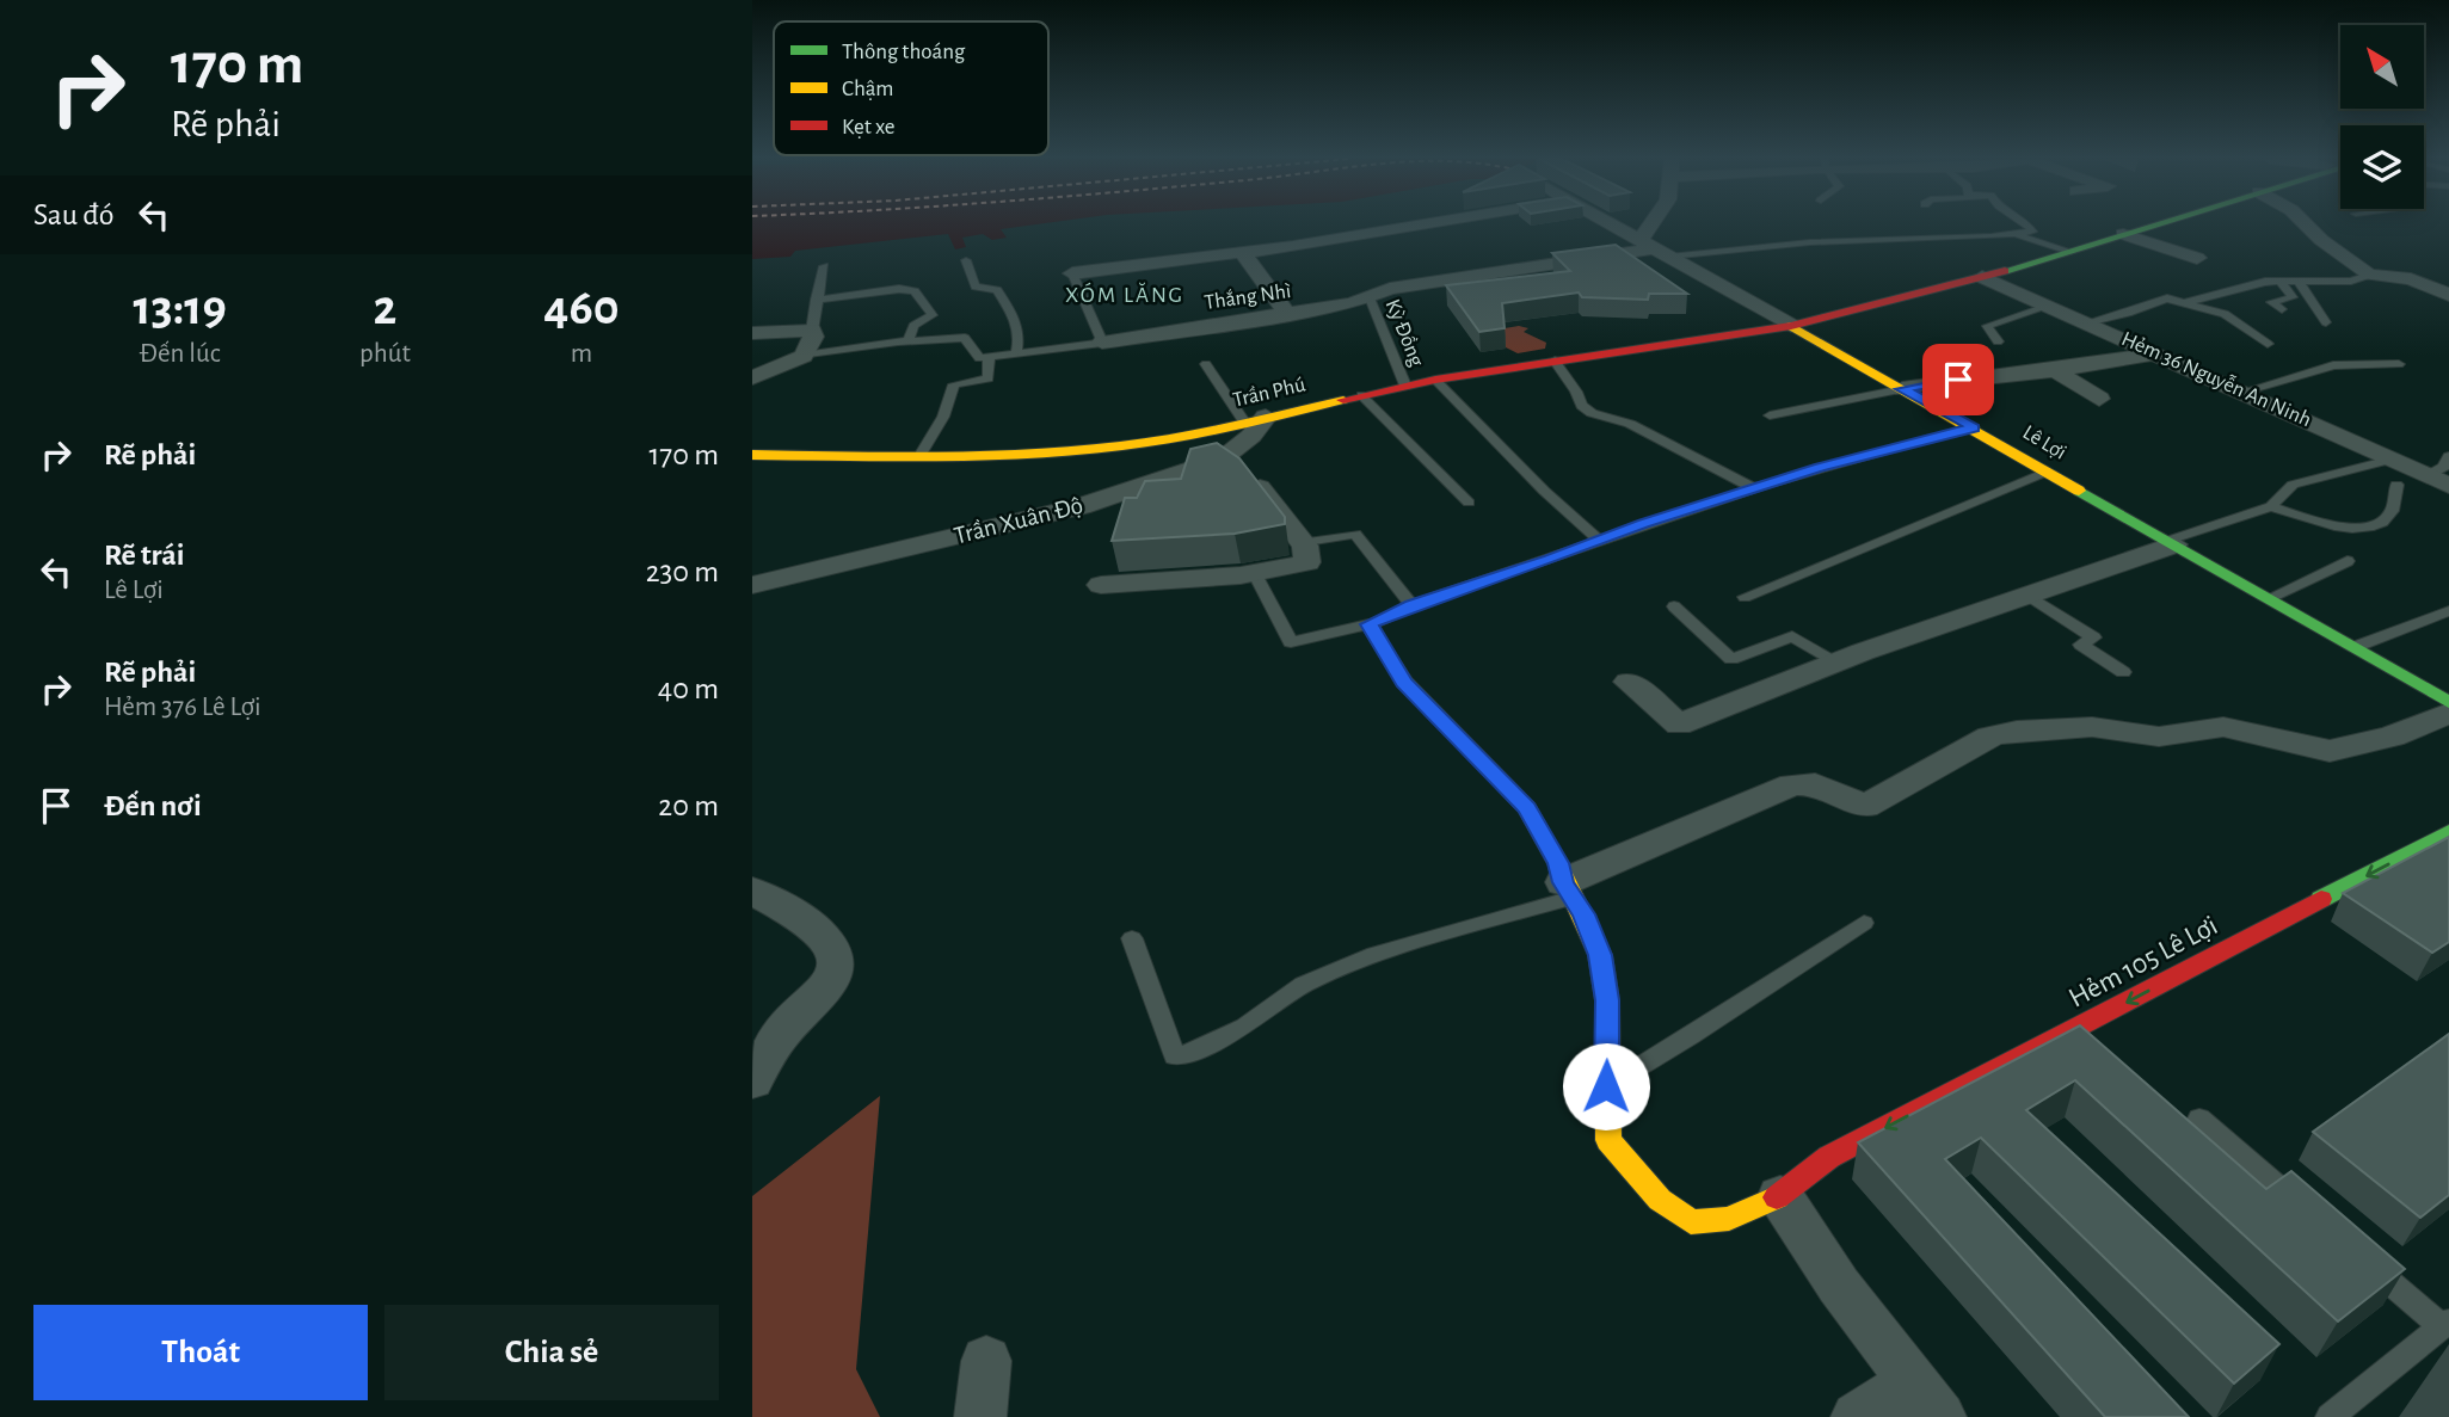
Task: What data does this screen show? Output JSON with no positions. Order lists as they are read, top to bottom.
{
  "streets": {
    "main road": ["Trần Phú", "Lê Lợi", "Hẻm 105 Lê Lợi"],
    "street": ["Thắng Nhì", "Hẻm 36 Nguyễn An Ninh", "Trần Xuân Độ"],
    "lane": ["Kỳ Đồng"]
  },
  "crossings": [
    ["Thắng Nhì", "Kỳ Đồng"],
    ["Thắng Nhì", "Lê Lợi"],
    ["Kỳ Đồng", "Trần Phú"],
    ["Hẻm 36 Nguyễn An Ninh", "Trần Phú"],
    ["Trần Phú", "Lê Lợi"],
    ["Trần Phú", "Trần Xuân Độ"]
  ],
  "one_way": ["Hẻm 105 Lê Lợi"],
  "districts": ["XÓM LĂNG"],
  "legend": ["Thông thoáng", "Chậm", "Kẹt xe"],
  "north": "top left",
  "page": {
    "turn": ["170 m", "Rẽ phải"],
    "then": "Sau đó",
    "eta": [
      "13:19",
      "Đến lúc",
      "2",
      "phút",
      "460",
      "m"
    ],
    "list": [
      {
        "name": "Rẽ phải",
        "value": "170 m"
      },
      {
        "name": "Rẽ trái",
        "note": "Lê Lợi",
        "value": "230 m"
      },
      {
        "name": "Rẽ phải",
        "note": "Hẻm 376 Lê Lợi",
        "value": "40 m"
      },
      {
        "name": "Đến nơi",
        "value": "20 m"
      }
    ],
    "buttons": ["Thoát", "Chia sẻ"]
  }
}
